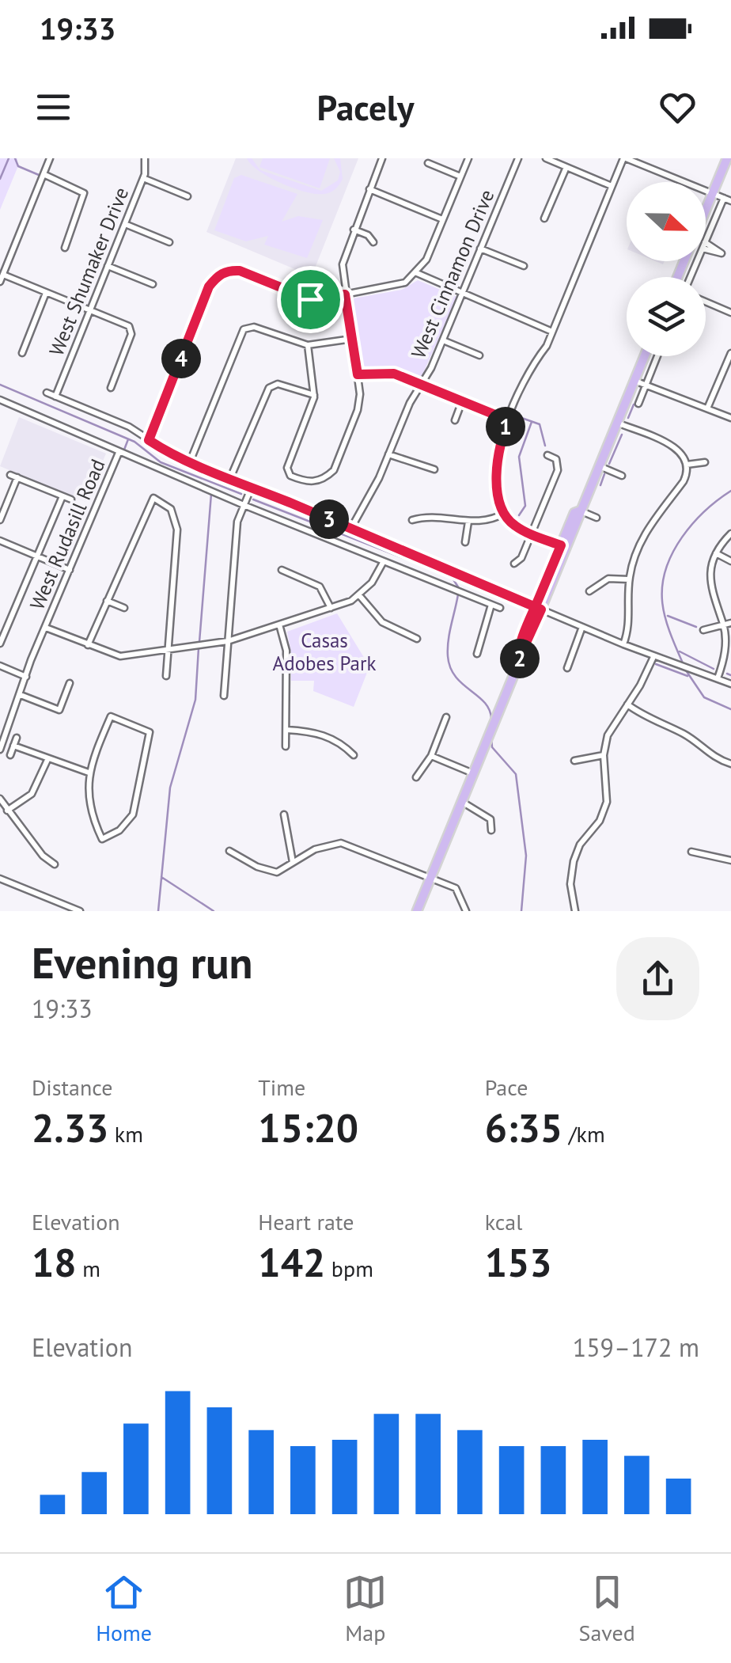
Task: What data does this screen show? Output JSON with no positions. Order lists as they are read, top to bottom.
{
  "streets": {
    "street": ["West Shumaker Drive", "West Cinnamon Drive", "West Rudasill Road"]
  },
  "parks": ["Casas Adobes Park"],
  "north": "right",
  "page": {
    "status": "19:33",
    "header": "Pacely",
    "pins": [
      "4",
      "1",
      "3",
      "2"
    ],
    "heading": ["Evening run", "19:33"],
    "stats": [
      ["Distance", "2.33 km"],
      ["Time", "15:20"],
      ["Pace", "6:35 /km"],
      ["Elevation", "18 m"],
      ["Heart rate", "142 bpm"],
      ["kcal", "153"]
    ],
    "chart": ["Elevation", "159–172 m"],
    "tabs": ["Home", "Map", "Saved"]
  }
}
